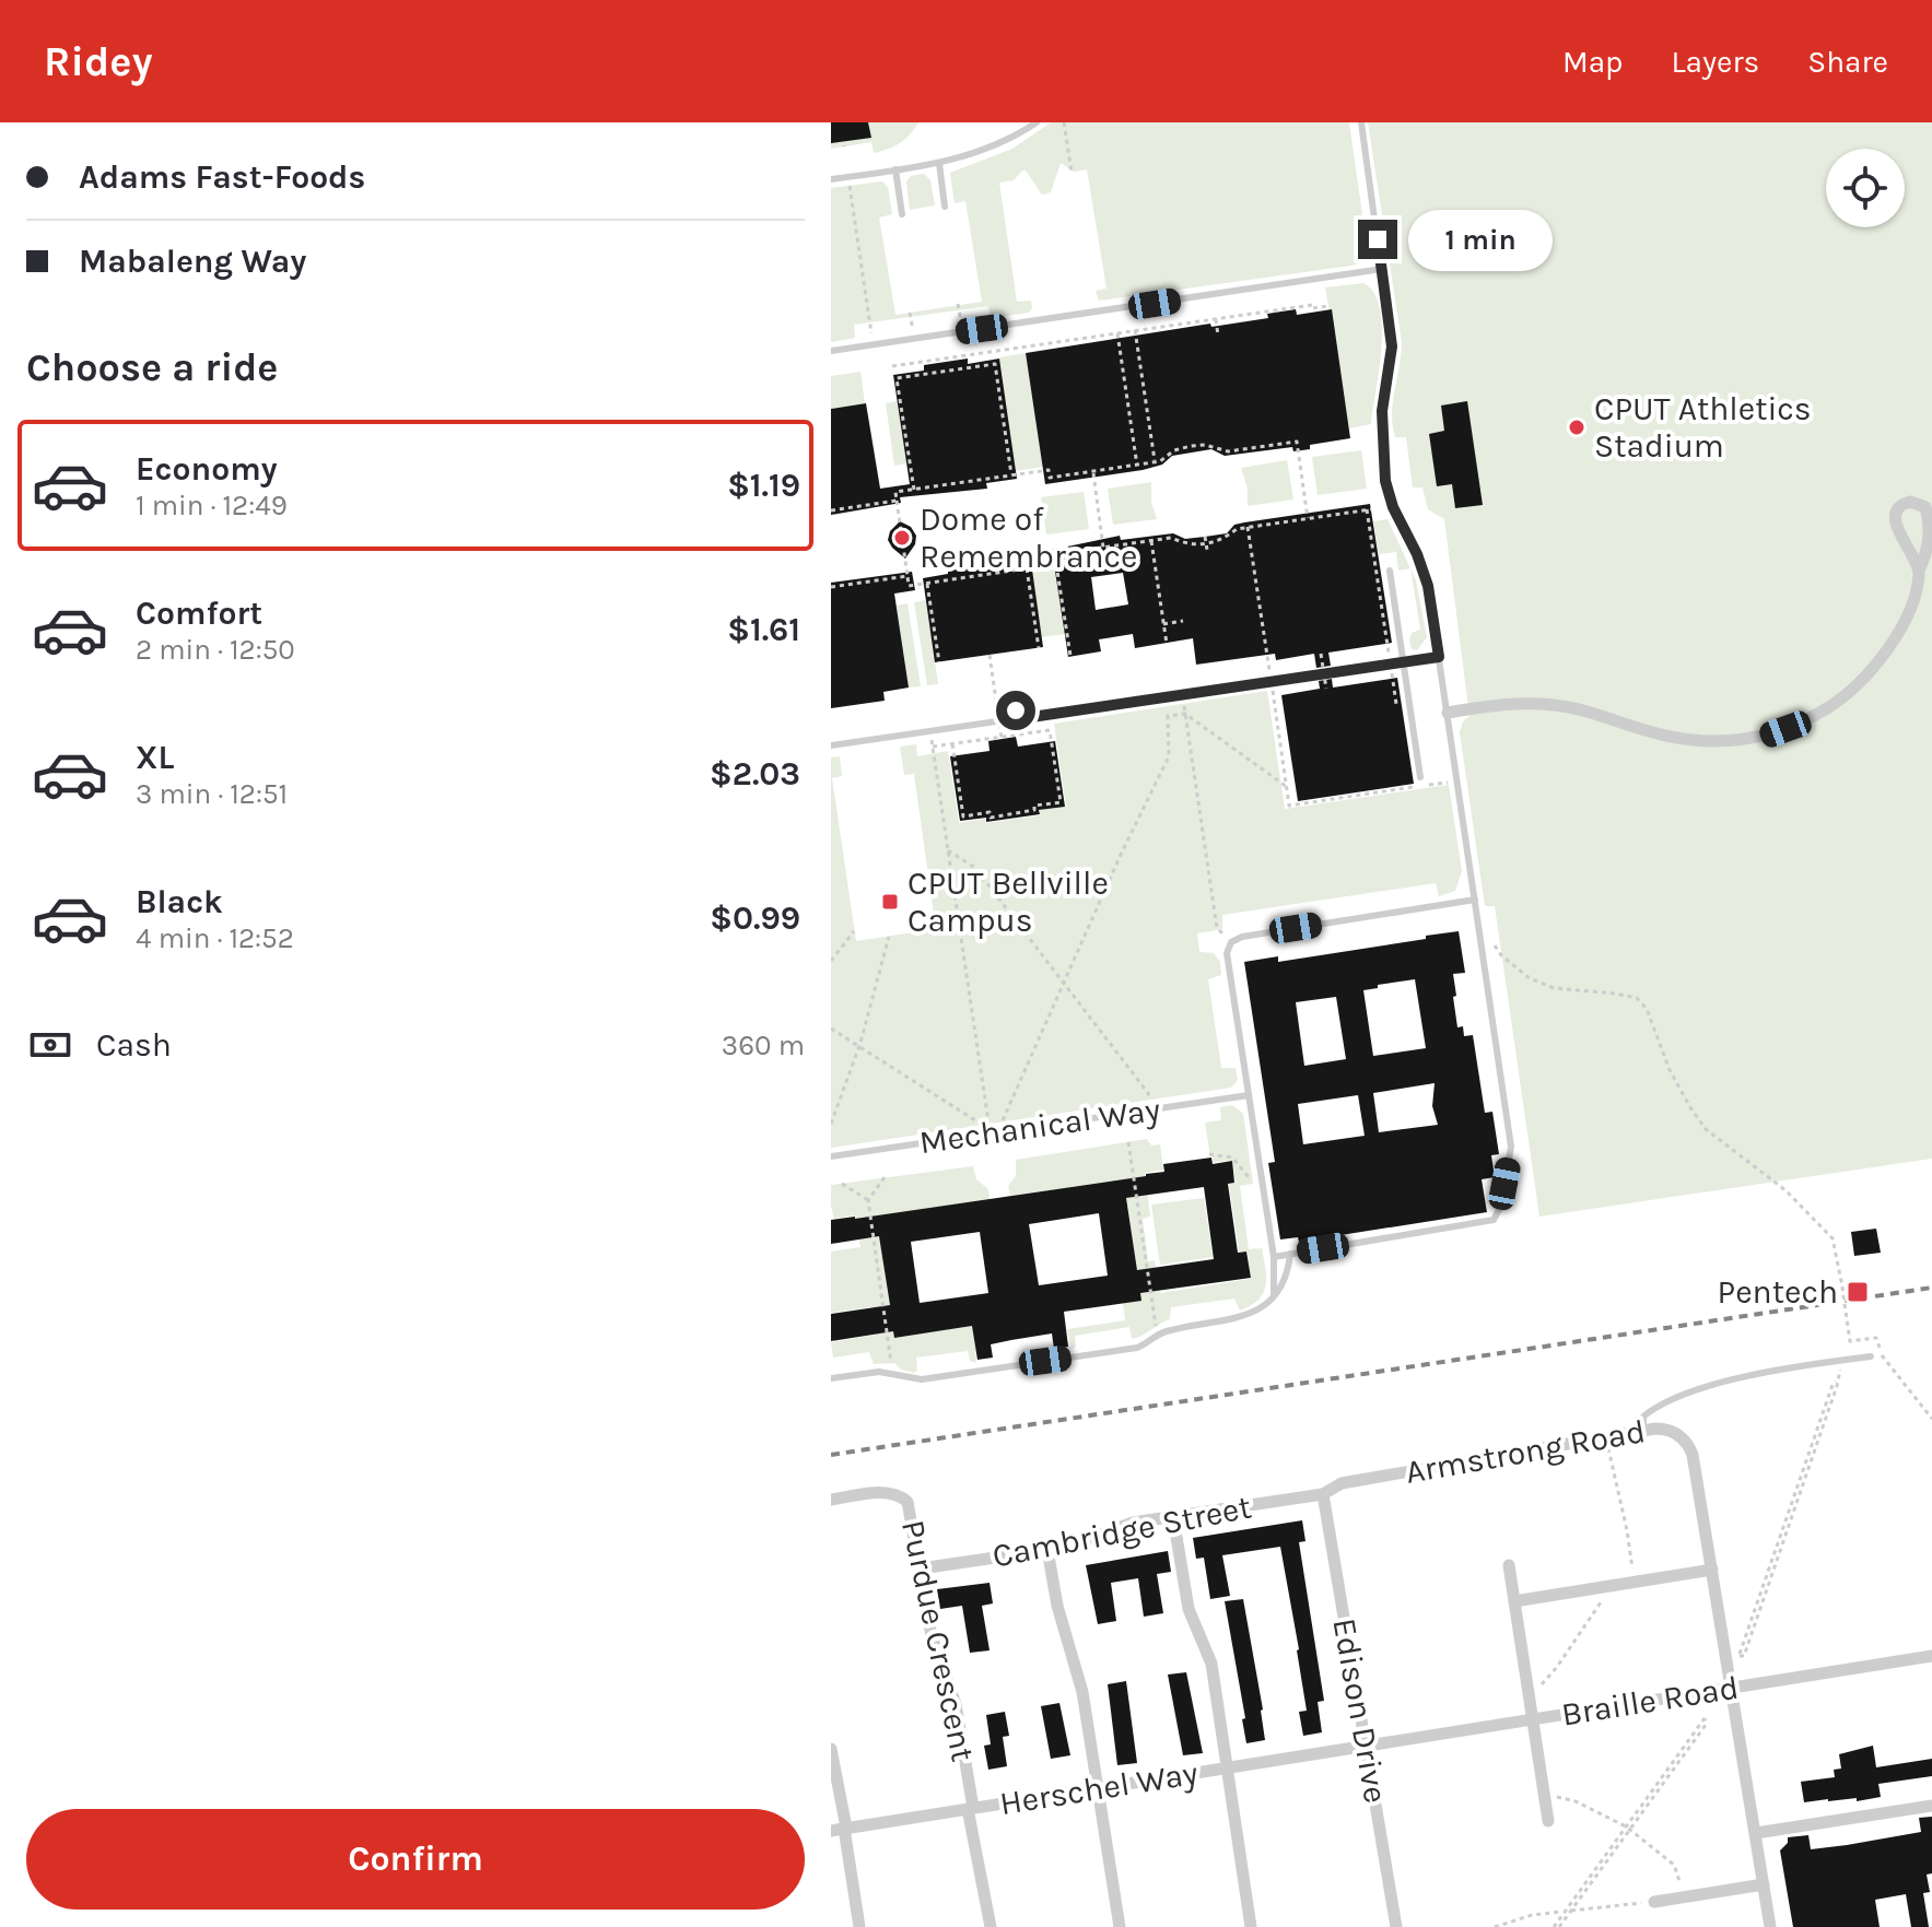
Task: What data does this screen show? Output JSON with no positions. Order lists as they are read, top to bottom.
{
  "streets": {
    "street": [
      "Armstrong Road",
      "Cambridge Street",
      "Purdue Crescent",
      "Braille Road",
      "Edison Drive",
      "Herschel Way"
    ],
    "lane": ["Mechanical Way"]
  },
  "crossings": [
    ["Armstrong Road", "Cambridge Street"],
    ["Armstrong Road", "Braille Road"],
    ["Armstrong Road", "Edison Drive"],
    ["Cambridge Street", "Purdue Crescent"],
    ["Cambridge Street", "Edison Drive"],
    ["Purdue Crescent", "Herschel Way"],
    ["Braille Road", "Edison Drive"],
    ["Braille Road", "Herschel Way"],
    ["Edison Drive", "Herschel Way"]
  ],
  "places": {
    "other": ["CPUT Athletics Stadium", "Dome of Remembrance"],
    "transit": ["CPUT Bellville Campus", "Pentech"]
  },
  "page": {
    "header": "Ridey",
    "nav": ["Map", "Layers", "Share"],
    "banner": ["Adams Fast-Foods", "Mabaleng Way"],
    "bubble": "1 min",
    "heading": "Choose a ride",
    "list": [
      {
        "name": "Economy",
        "note": "1 min · 12:49",
        "value": "$1.19"
      },
      {
        "name": "Comfort",
        "note": "2 min · 12:50",
        "value": "$1.61"
      },
      {
        "name": "XL",
        "note": "3 min · 12:51",
        "value": "$2.03"
      },
      {
        "name": "Black",
        "note": "4 min · 12:52",
        "value": "$0.99"
      }
    ],
    "pay": ["Cash", "360 m"],
    "buttons": "Confirm"
  }
}
